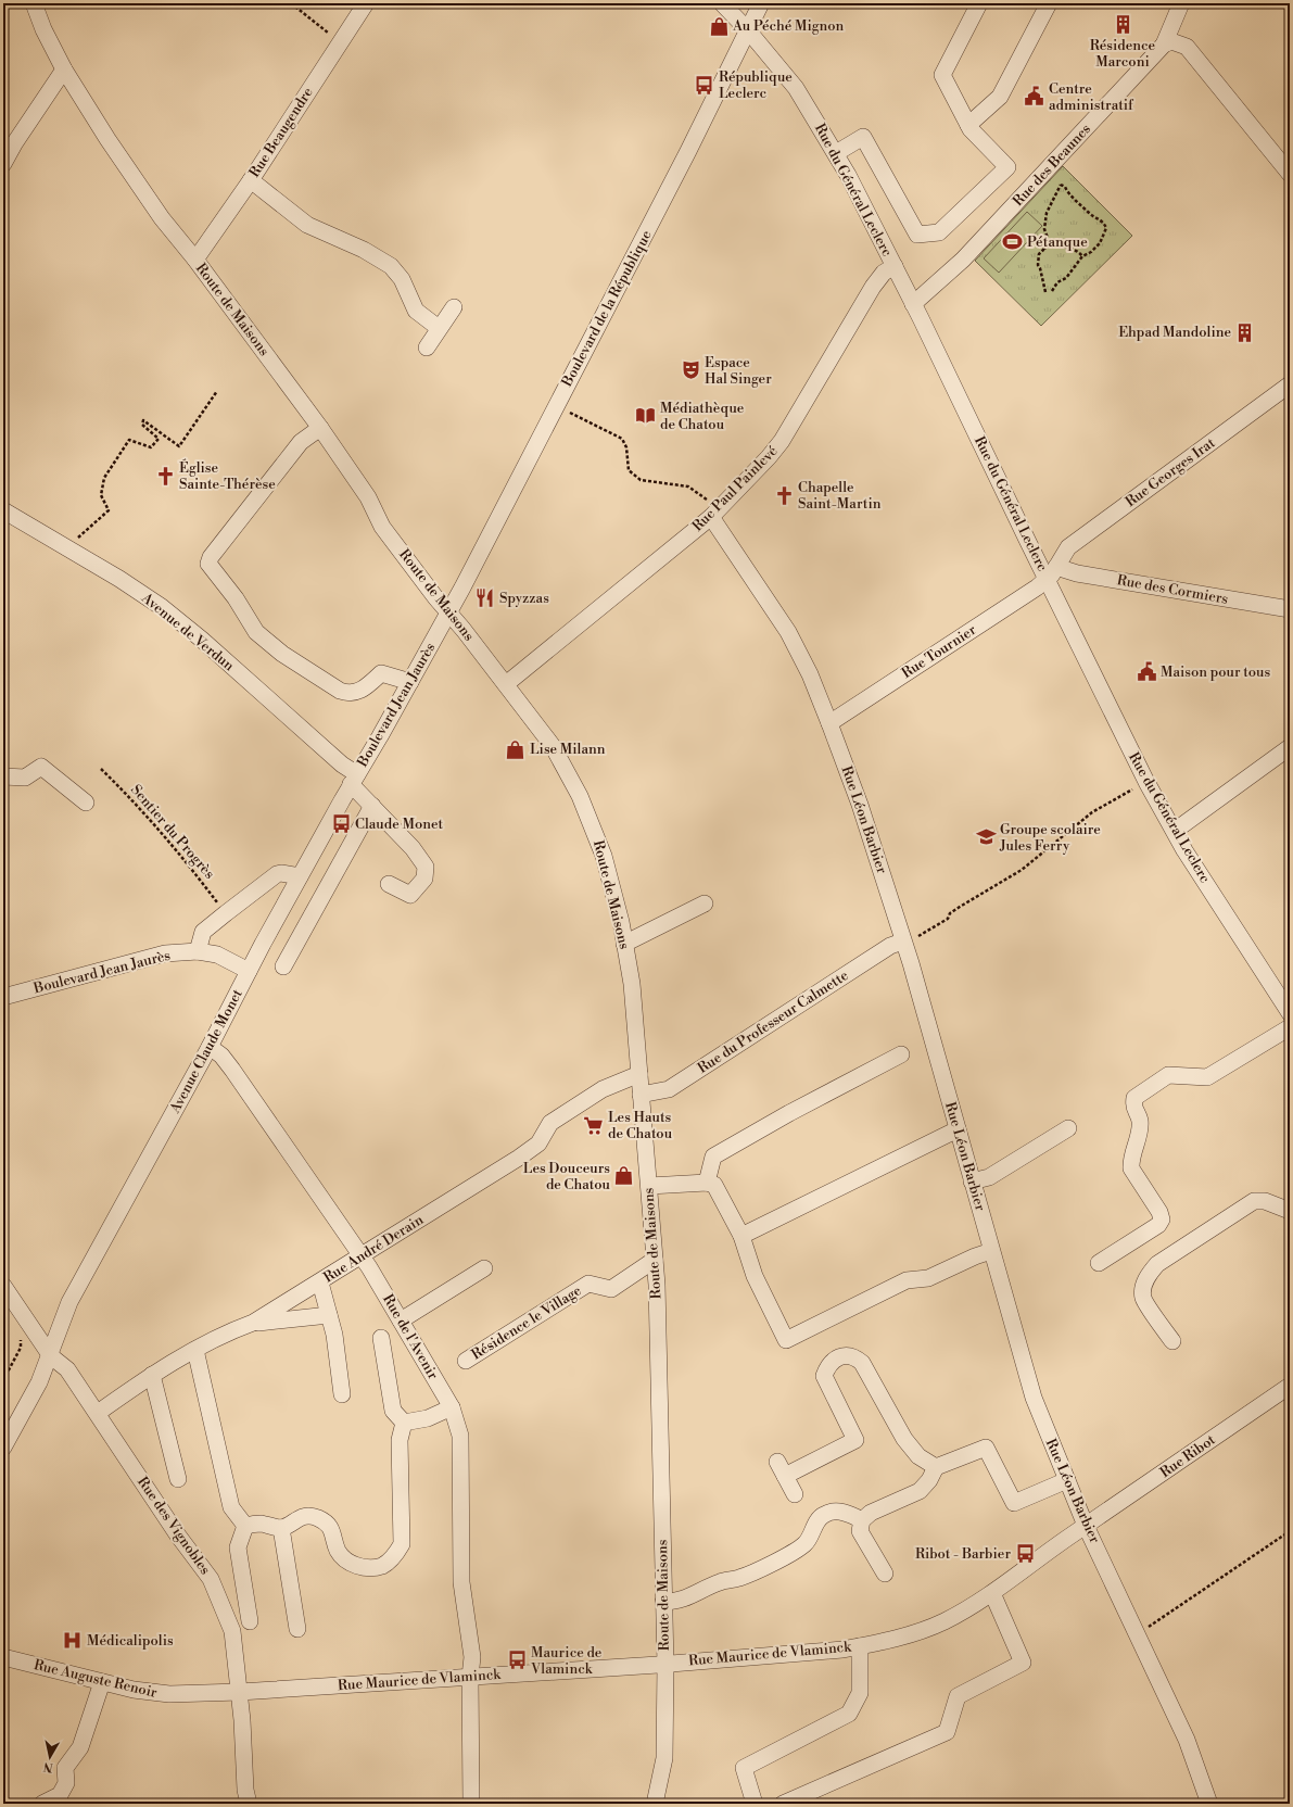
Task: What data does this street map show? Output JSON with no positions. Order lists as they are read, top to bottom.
{
  "streets": {
    "street": [
      "Rue Beaugendre",
      "Rue des Beaunes",
      "Rue du Général Leclerc",
      "Boulevard de la République",
      "Route de Maisons",
      "Rue Georges Irat",
      "Rue Paul Painlevé",
      "Rue des Cormiers",
      "Avenue de Verdun",
      "Rue Tournier",
      "Boulevard Jean Jaurès",
      "Rue Léon Barbier",
      "Rue du Professeur Calmette",
      "Avenue Claude Monet",
      "Rue André Derain",
      "Résidence le Village",
      "Rue de l'Avenir",
      "Rue Ribot",
      "Rue des Vignobles",
      "Rue Maurice de Vlaminck",
      "Rue Auguste Renoir"
    ],
    "path": ["Sentier du Progrès"]
  },
  "crossings": [
    ["Rue Beaugendre", "Route de Maisons"],
    ["Rue des Beaunes", "Rue du Général Leclerc"],
    ["Rue du Général Leclerc", "Boulevard de la République"],
    ["Rue du Général Leclerc", "Rue Georges Irat"],
    ["Rue du Général Leclerc", "Rue Paul Painlevé"],
    ["Rue du Général Leclerc", "Rue des Cormiers"],
    ["Rue du Général Leclerc", "Rue Tournier"],
    ["Boulevard de la République", "Route de Maisons"],
    ["Boulevard de la République", "Boulevard Jean Jaurès"],
    ["Route de Maisons", "Rue Paul Painlevé"],
    ["Route de Maisons", "Boulevard Jean Jaurès"],
    ["Route de Maisons", "Rue du Professeur Calmette"],
    ["Route de Maisons", "Rue André Derain"],
    ["Route de Maisons", "Résidence le Village"],
    ["Route de Maisons", "Rue Maurice de Vlaminck"],
    ["Rue Georges Irat", "Rue des Cormiers"],
    ["Rue Georges Irat", "Rue Tournier"],
    ["Rue Paul Painlevé", "Rue Léon Barbier"],
    ["Rue des Cormiers", "Rue Tournier"],
    ["Avenue de Verdun", "Boulevard Jean Jaurès"],
    ["Avenue de Verdun", "Avenue Claude Monet"],
    ["Rue Tournier", "Rue Léon Barbier"],
    ["Boulevard Jean Jaurès", "Avenue Claude Monet"],
    ["Rue Léon Barbier", "Rue du Professeur Calmette"],
    ["Rue Léon Barbier", "Rue Ribot"],
    ["Rue Léon Barbier", "Rue Maurice de Vlaminck"],
    ["Avenue Claude Monet", "Rue de l'Avenir"],
    ["Avenue Claude Monet", "Rue des Vignobles"],
    ["Rue André Derain", "Rue de l'Avenir"],
    ["Rue André Derain", "Rue des Vignobles"],
    ["Rue de l'Avenir", "Rue Maurice de Vlaminck"],
    ["Rue Ribot", "Rue Maurice de Vlaminck"],
    ["Rue des Vignobles", "Rue Maurice de Vlaminck"],
    ["Rue des Vignobles", "Rue Auguste Renoir"],
    ["Rue Maurice de Vlaminck", "Rue Auguste Renoir"]
  ],
  "places": {
    "building": ["Résidence Marconi", "Ehpad Mandoline"],
    "shop": ["Au Péché Mignon", "Lise Milann", "Les Douceurs de Chatou"],
    "bus stop": [
      "République Leclerc",
      "Claude Monet",
      "Ribot - Barbier",
      "Maurice de Vlaminck"
    ],
    "public building": ["Centre administratif", "Maison pour tous"],
    "sports": ["Pétanque"],
    "theatre": ["Espace Hal Singer"],
    "library": ["Médiathèque de Chatou"],
    "church": ["Église Sainte-Thérèse", "Chapelle Saint-Martin"],
    "restaurant": ["Spyzzas"],
    "school or university": ["Groupe scolaire Jules Ferry"],
    "supermarket": ["Les Hauts de Chatou"],
    "hospital": ["Médicalipolis"]
  },
  "north": "bottom"
}
